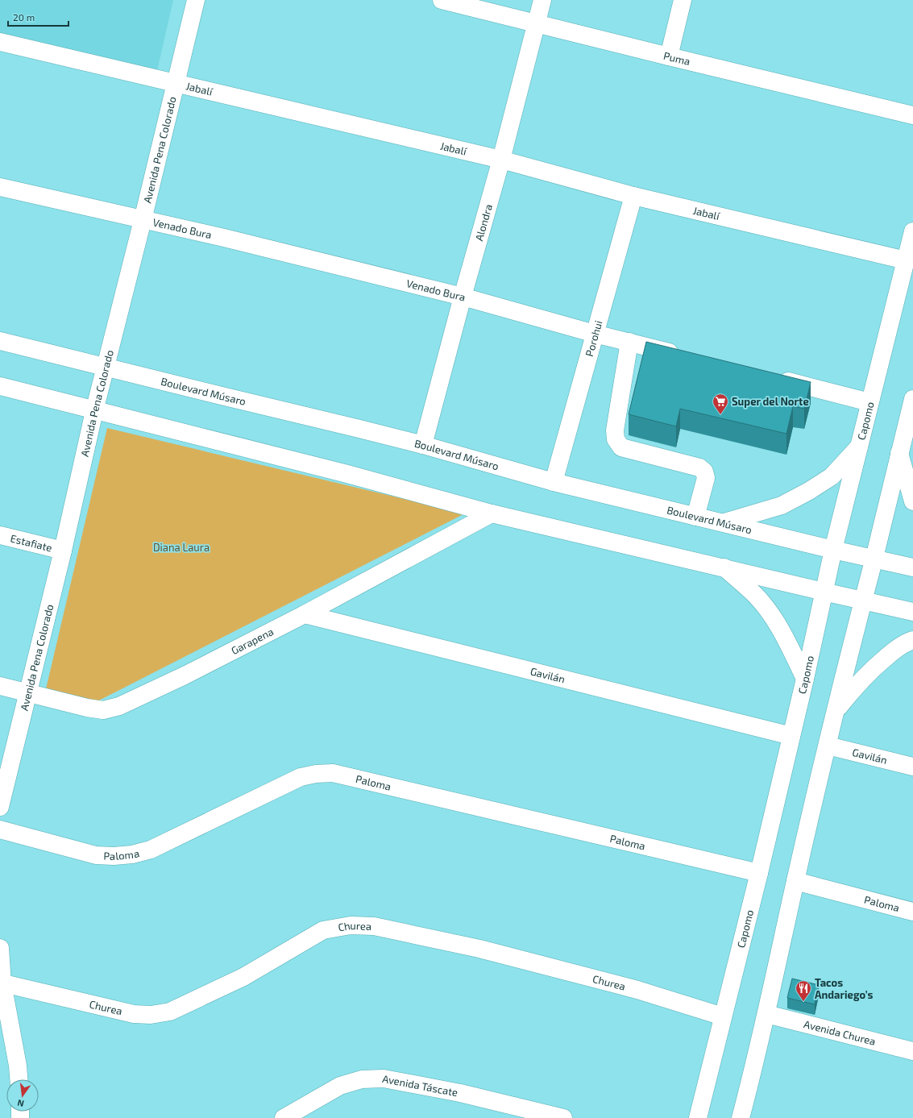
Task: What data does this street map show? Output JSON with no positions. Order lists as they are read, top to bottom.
{
  "streets": {
    "street": [
      "Puma",
      "Jabalí",
      "Avenida Pena Colorado",
      "Alondra",
      "Venado Bura",
      "Porohui",
      "Boulevard Músaro",
      "Capomo",
      "Estafiate",
      "Garapena",
      "Gavilán",
      "Paloma",
      "Churea",
      "Avenida Churea",
      "Avenida Táscate"
    ]
  },
  "crossings": [
    ["Puma", "Alondra"],
    ["Jabalí", "Avenida Pena Colorado"],
    ["Jabalí", "Alondra"],
    ["Jabalí", "Porohui"],
    ["Jabalí", "Capomo"],
    ["Avenida Pena Colorado", "Venado Bura"],
    ["Avenida Pena Colorado", "Boulevard Músaro"],
    ["Avenida Pena Colorado", "Estafiate"],
    ["Avenida Pena Colorado", "Garapena"],
    ["Alondra", "Venado Bura"],
    ["Alondra", "Boulevard Músaro"],
    ["Venado Bura", "Porohui"],
    ["Porohui", "Boulevard Músaro"],
    ["Boulevard Músaro", "Capomo"],
    ["Capomo", "Gavilán"],
    ["Capomo", "Paloma"],
    ["Capomo", "Churea"],
    ["Garapena", "Gavilán"]
  ],
  "parks": ["Diana Laura"],
  "places": {
    "supermarket": ["Super del Norte"],
    "restaurant": ["Tacos Andariego’s"]
  },
  "scale_bar": "20 m",
  "north": "bottom"
}
